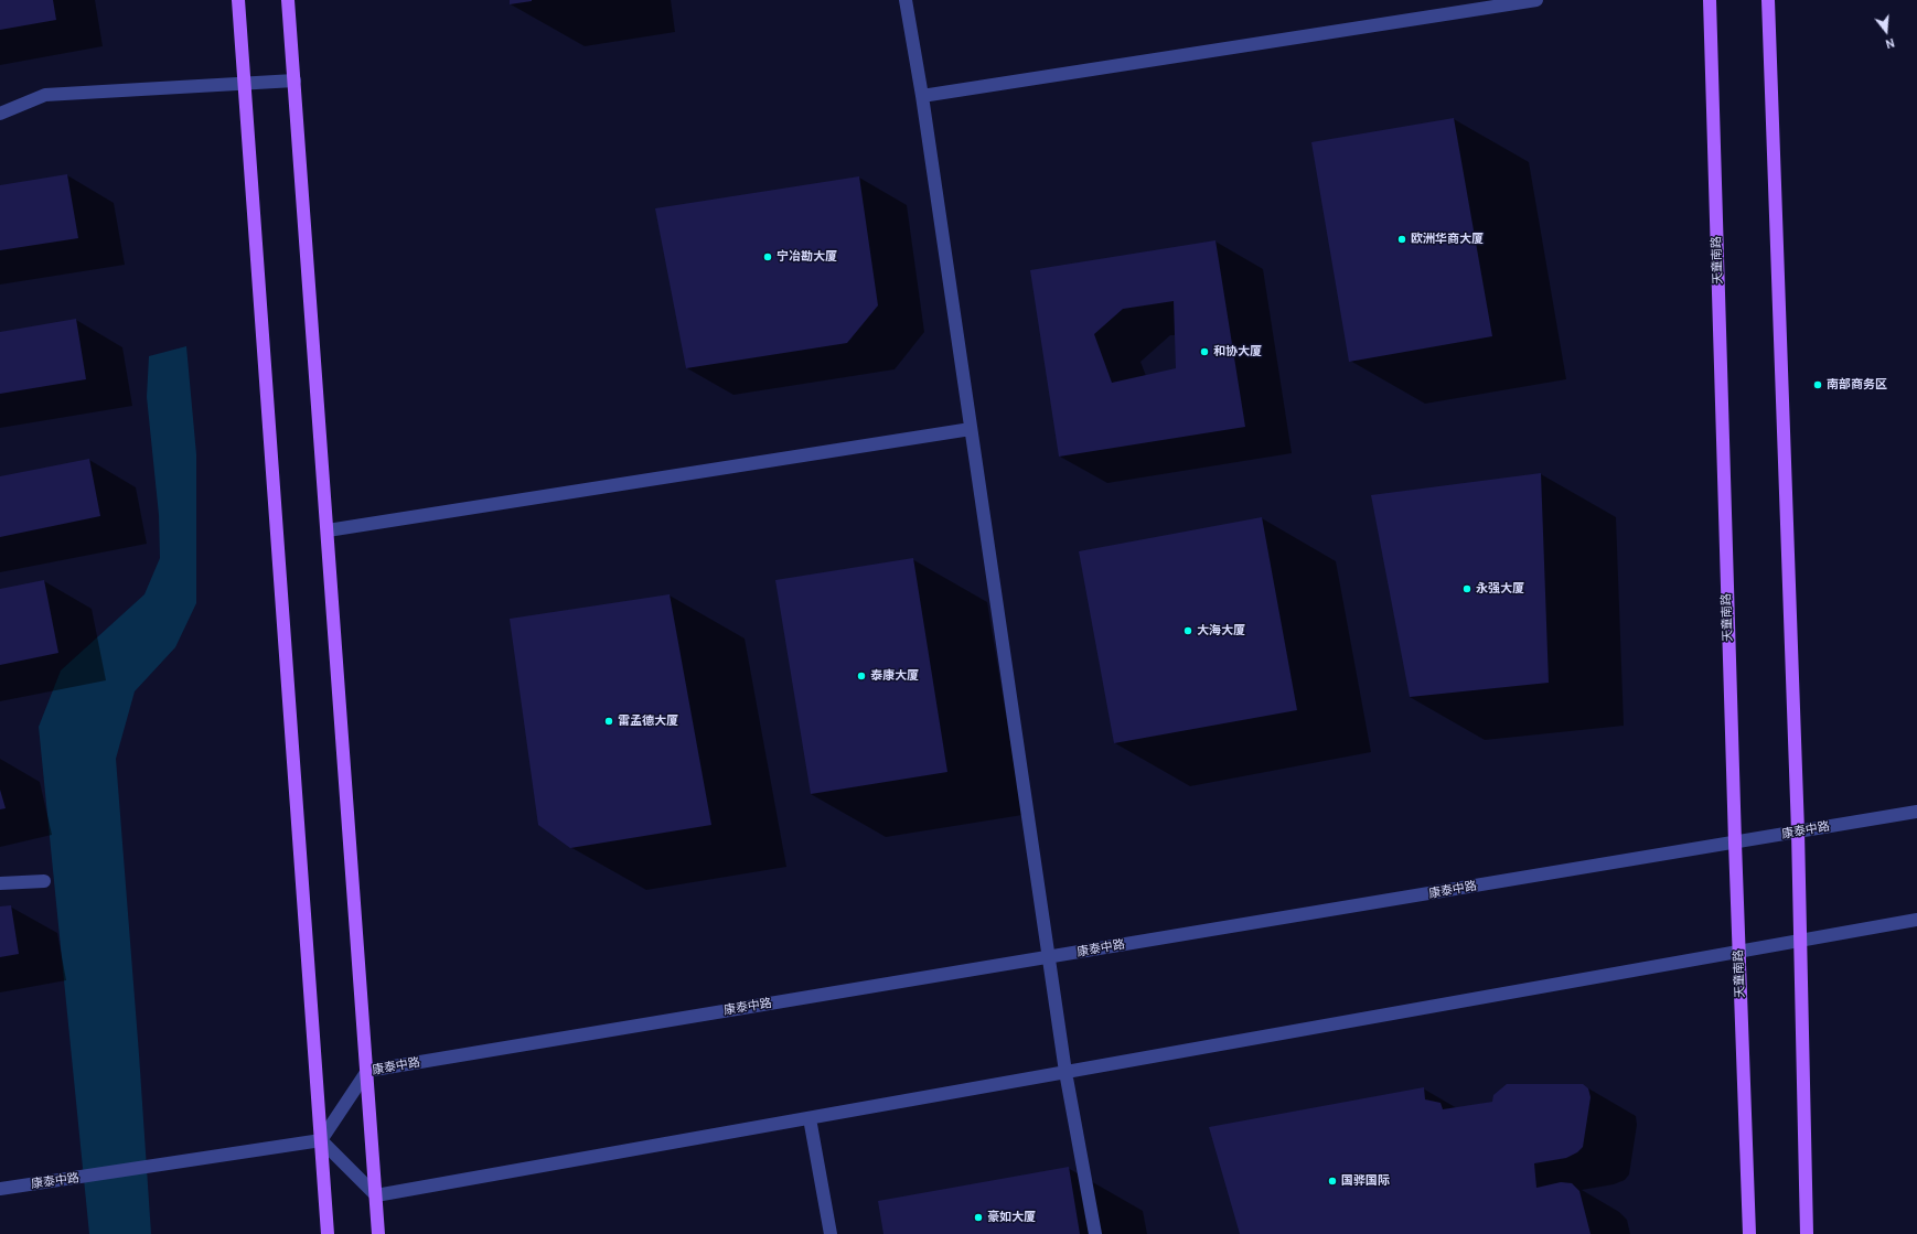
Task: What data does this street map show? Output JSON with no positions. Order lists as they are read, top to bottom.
{
  "streets": {
    "main road": ["天童南路"],
    "street": ["康泰中路"]
  },
  "crossings": [
    ["天童南路", "康泰中路"]
  ],
  "places": [
    "欧洲华商大厦",
    "宁冶勘大厦",
    "和协大厦",
    "南部商务区",
    "永强大厦",
    "大海大厦",
    "泰康大厦",
    "雷孟德大厦",
    "国骅国际",
    "豪如大厦"
  ],
  "north": "bottom"
}
